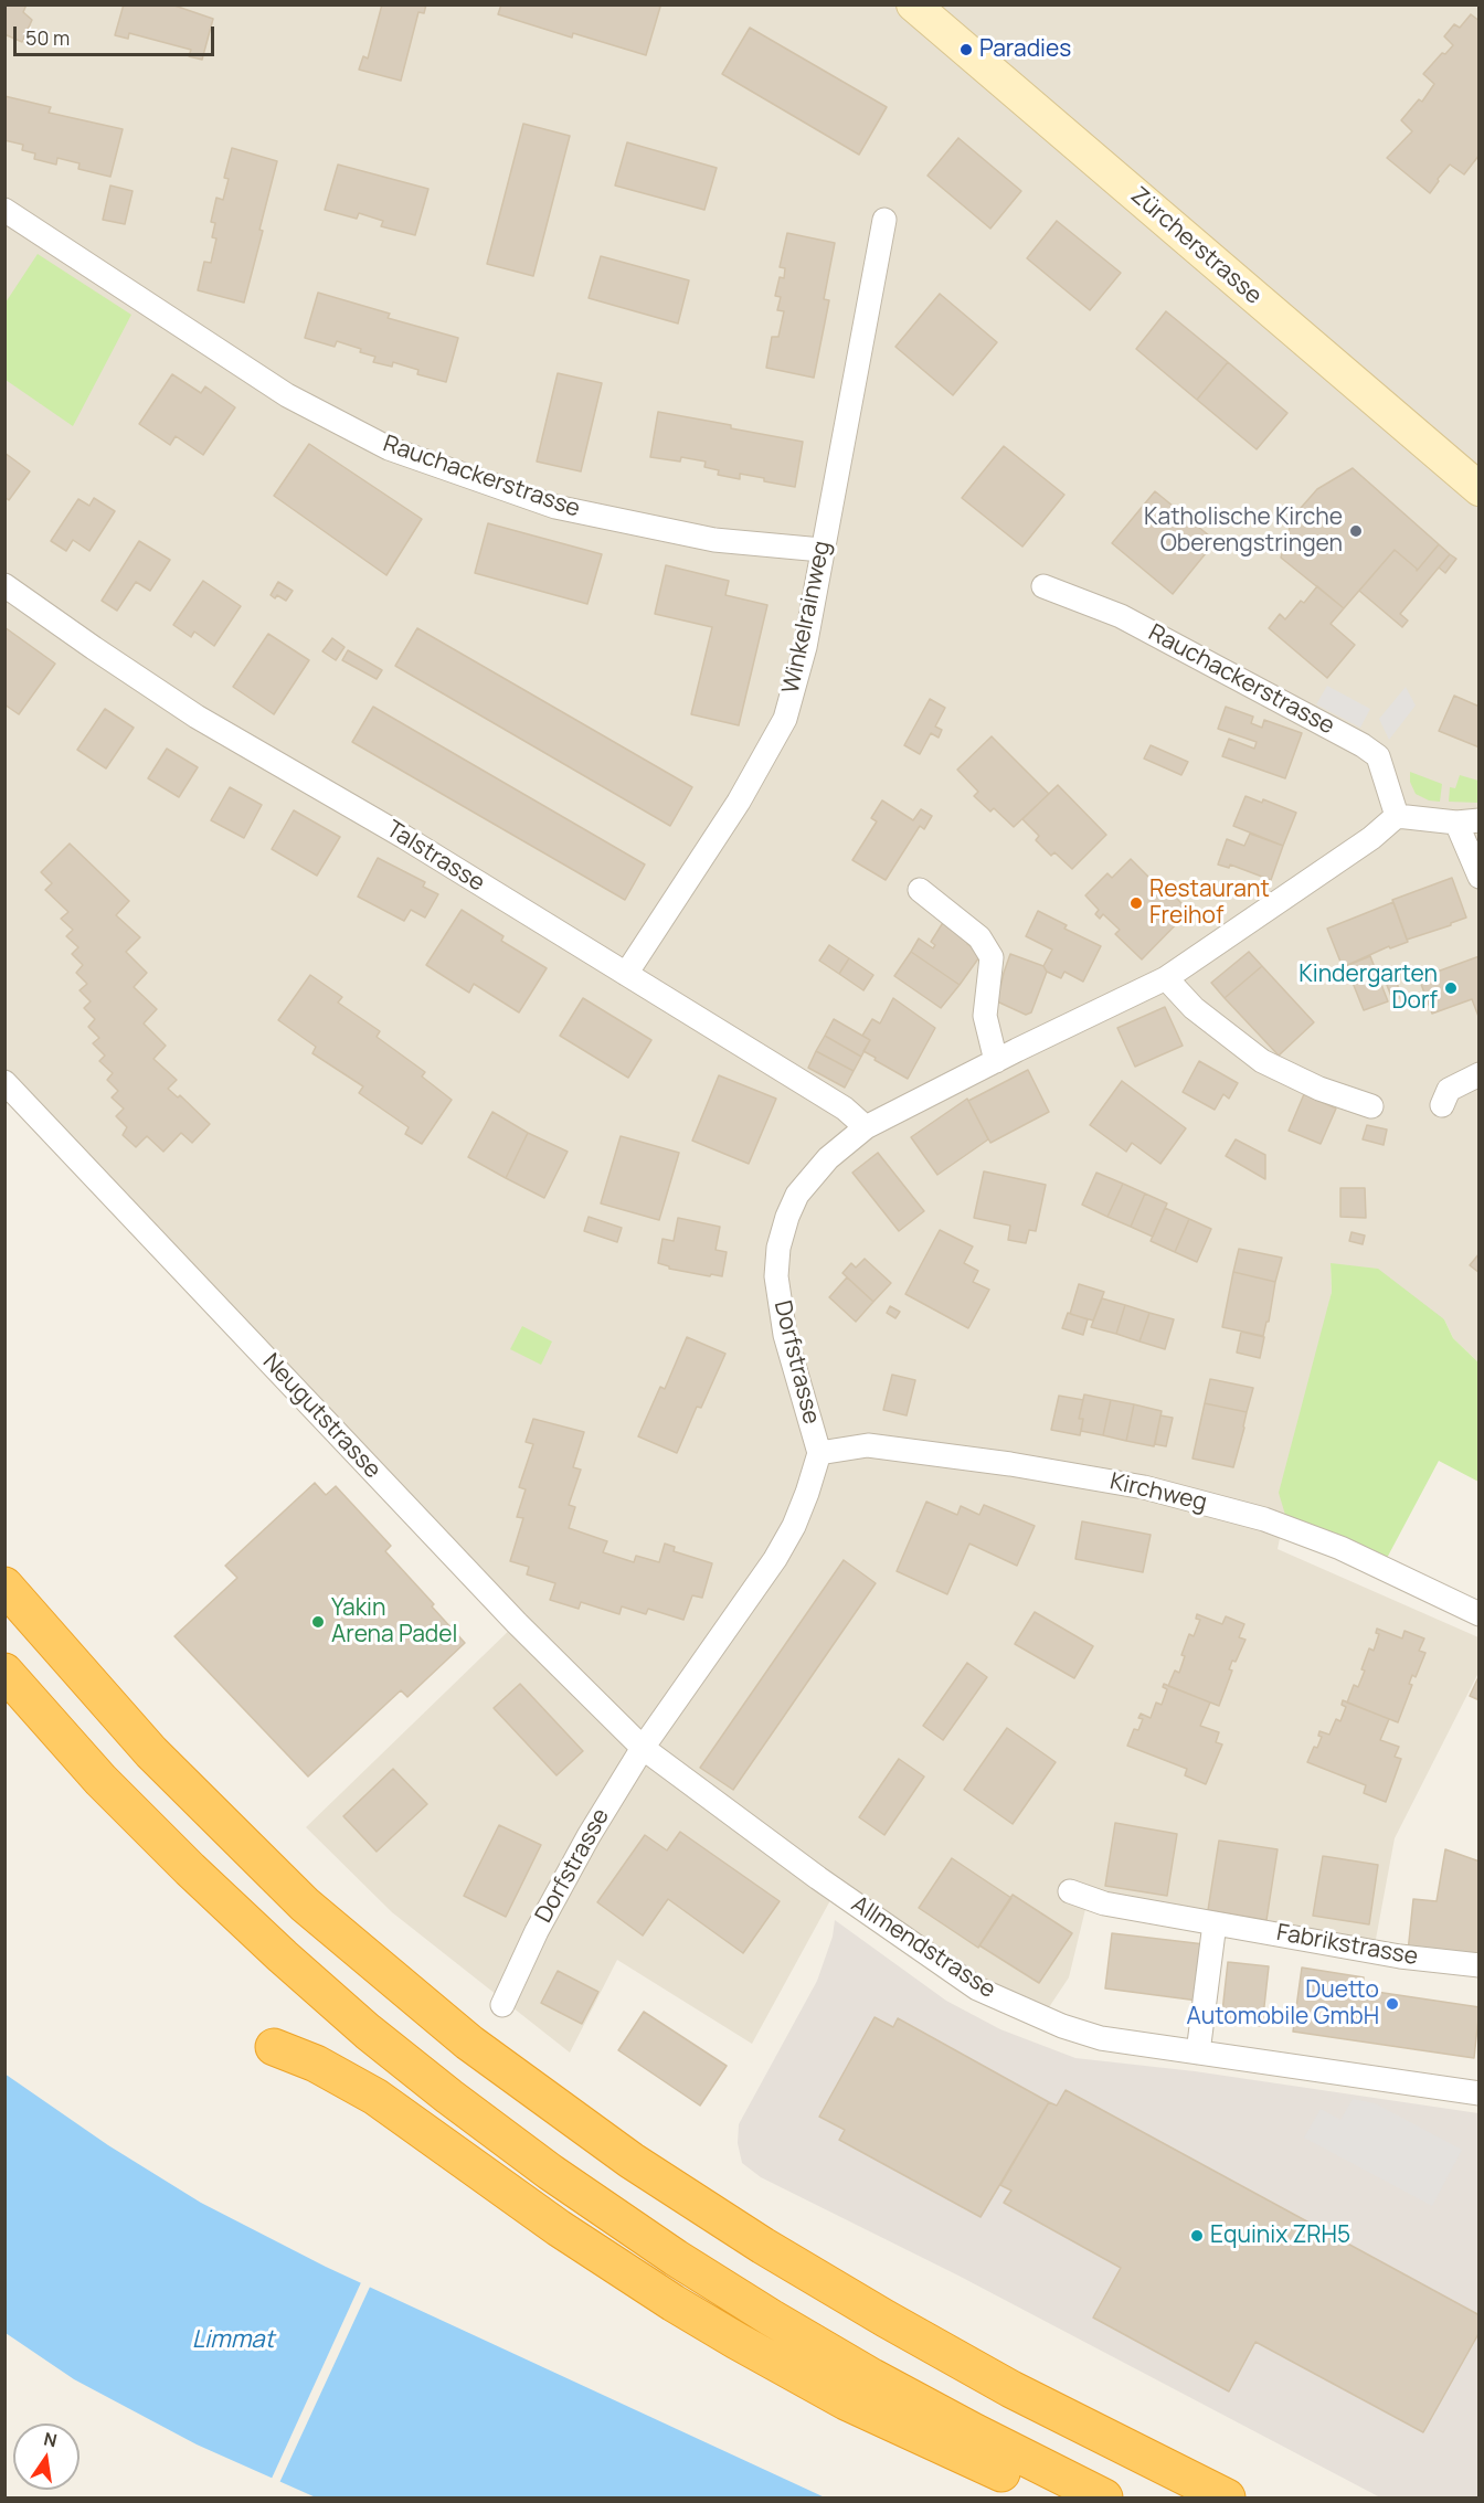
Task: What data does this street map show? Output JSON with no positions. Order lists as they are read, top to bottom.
{
  "streets": {
    "main road": ["Zürcherstrasse"],
    "street": [
      "Rauchackerstrasse",
      "Winkelrainweg",
      "Talstrasse",
      "Dorfstrasse",
      "Neugutstrasse",
      "Kirchweg",
      "Fabrikstrasse",
      "Allmendstrasse"
    ]
  },
  "crossings": [
    ["Rauchackerstrasse", "Winkelrainweg"],
    ["Rauchackerstrasse", "Dorfstrasse"],
    ["Winkelrainweg", "Talstrasse"],
    ["Talstrasse", "Dorfstrasse"],
    ["Dorfstrasse", "Neugutstrasse"],
    ["Dorfstrasse", "Kirchweg"],
    ["Dorfstrasse", "Allmendstrasse"],
    ["Neugutstrasse", "Allmendstrasse"]
  ],
  "water": ["Limmat"],
  "places": [
    "Paradies",
    "Katholische Kirche Oberengstringen",
    "Restaurant Freihof",
    "Kindergarten Dorf",
    "Yakin Arena Padel",
    "Duetto Automobile GmbH",
    "Equinix ZRH5"
  ],
  "scale_bar": "50 m",
  "north": "top"
}
